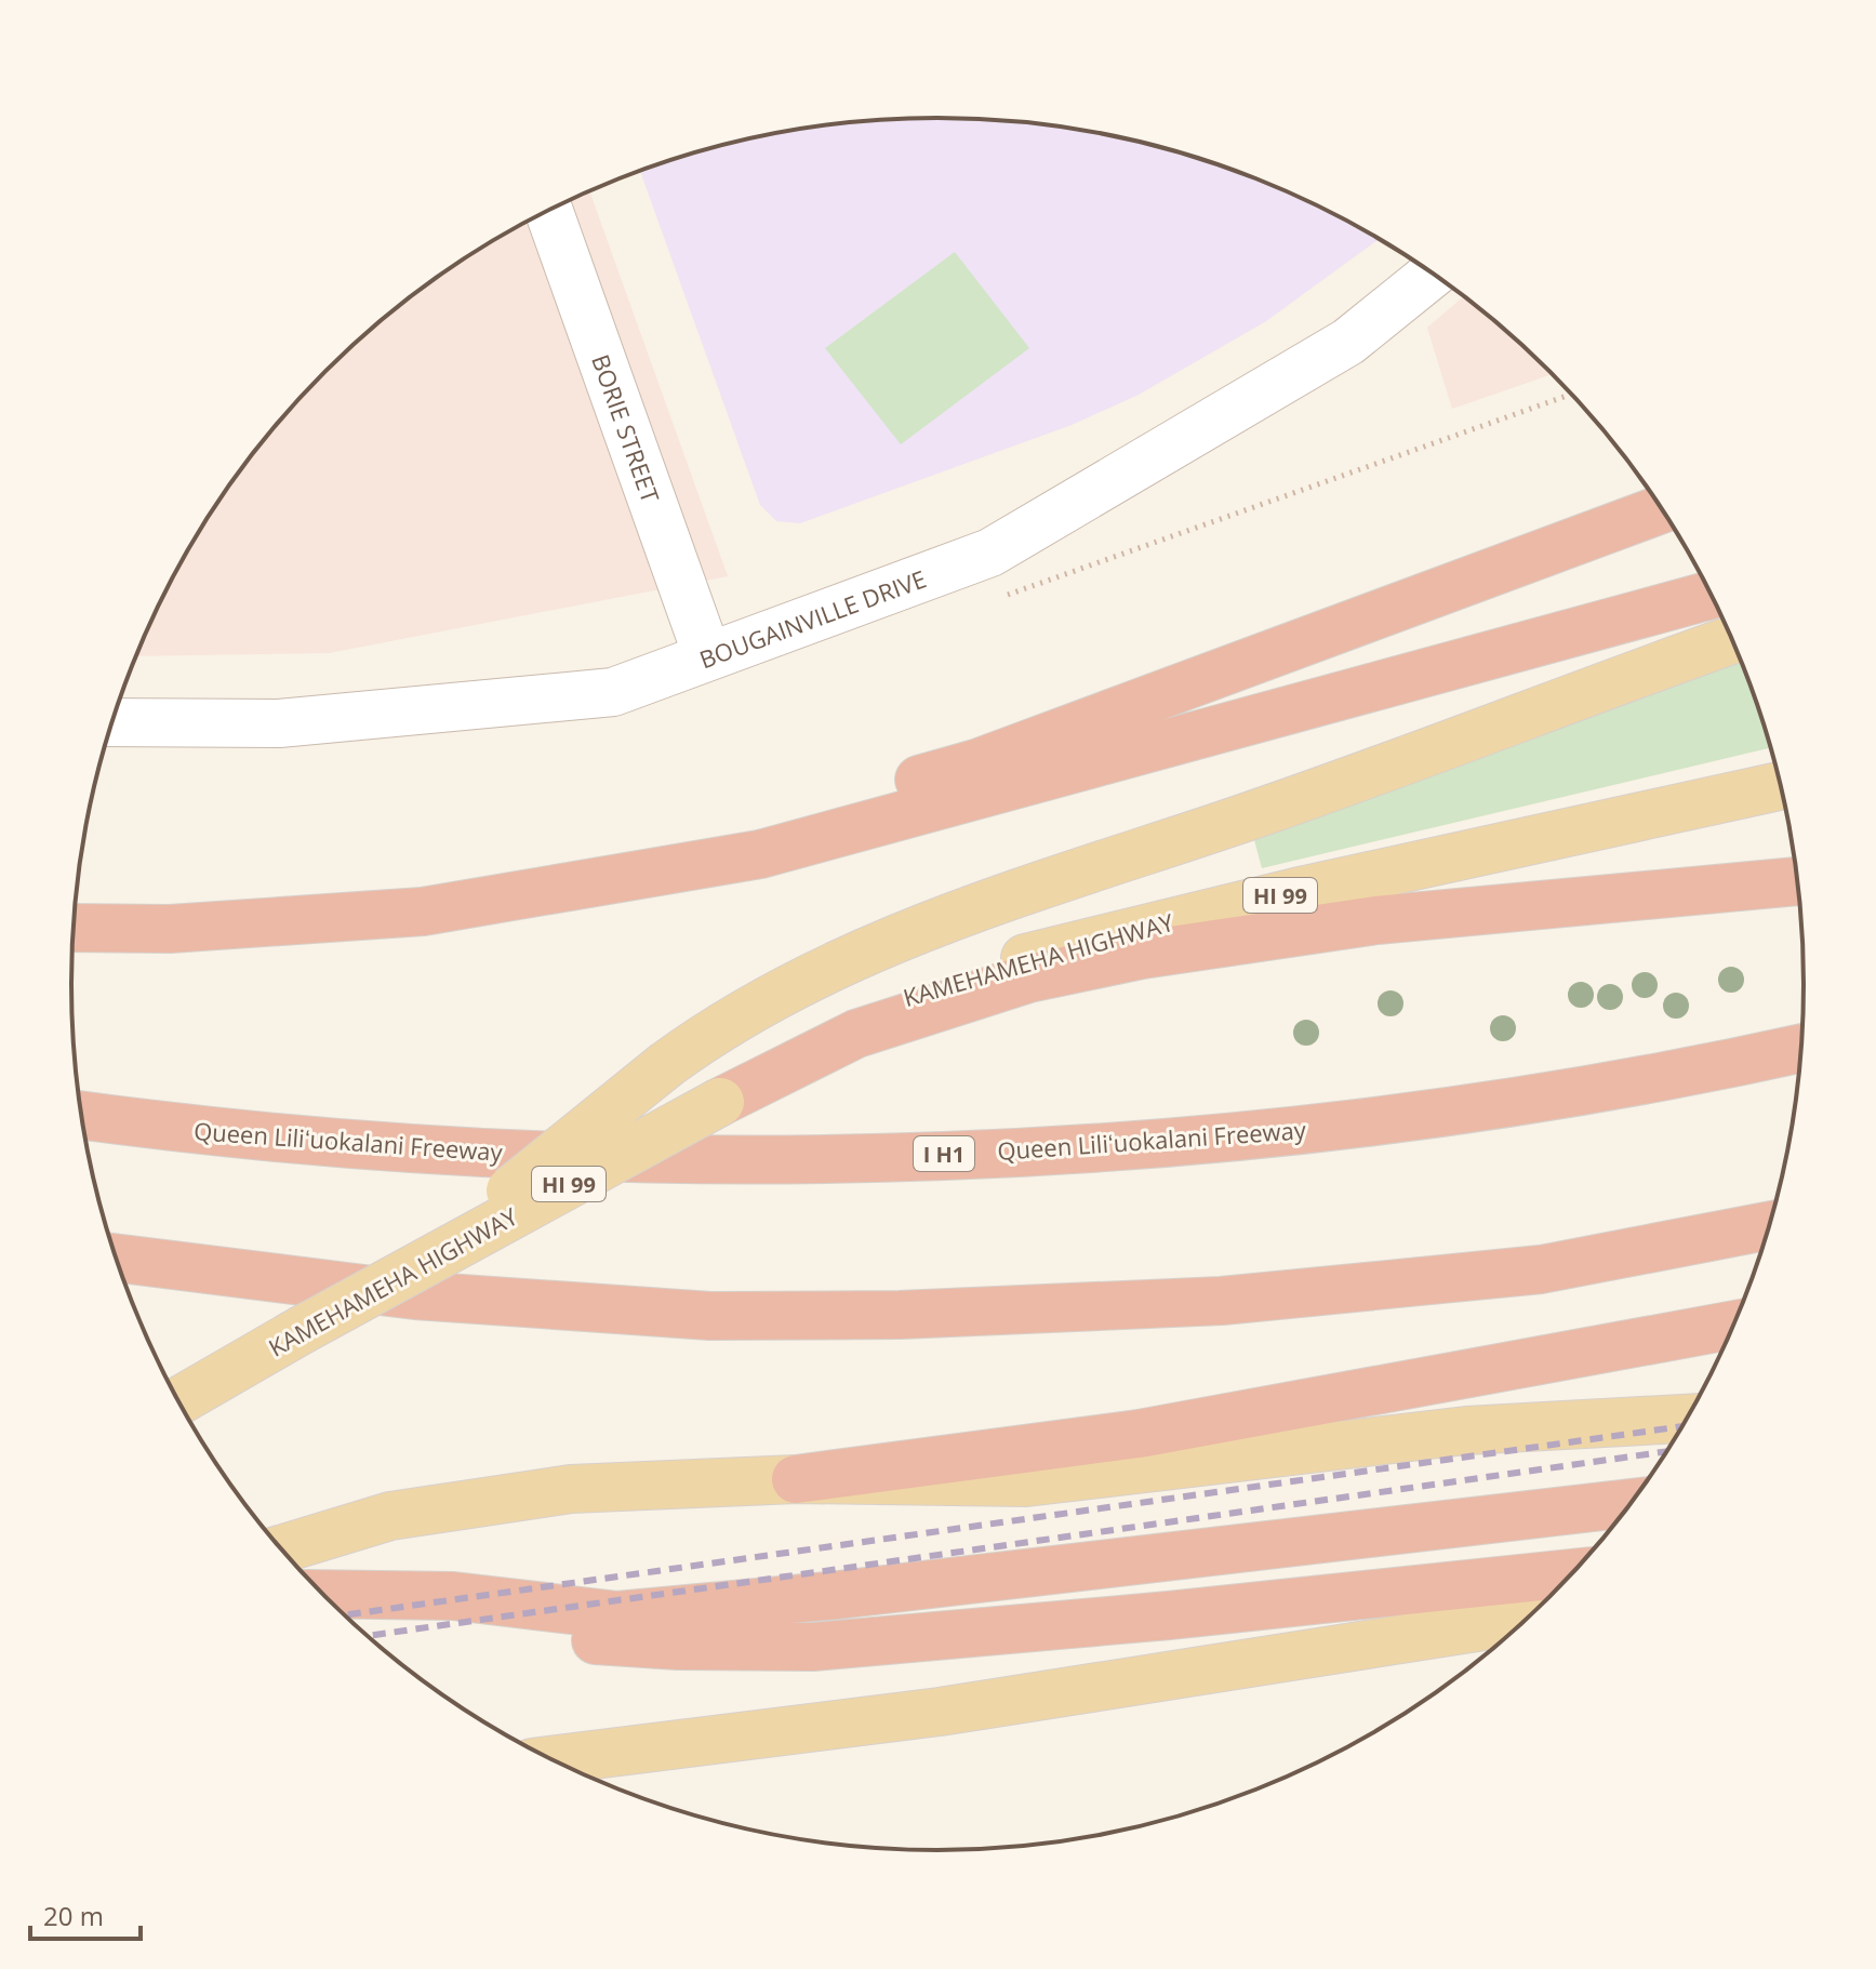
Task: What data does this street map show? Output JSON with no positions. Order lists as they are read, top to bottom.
{
  "streets": {
    "highway": ["Queen Liliʻuokalani Freeway", "I H1"],
    "main road": ["HI 99", "KAMEHAMEHA HIGHWAY"],
    "street": ["BORIE STREET", "BOUGAINVILLE DRIVE"]
  },
  "crossings": [
    ["BORIE STREET", "BOUGAINVILLE DRIVE"]
  ],
  "scale_bar": "20 m"
}
